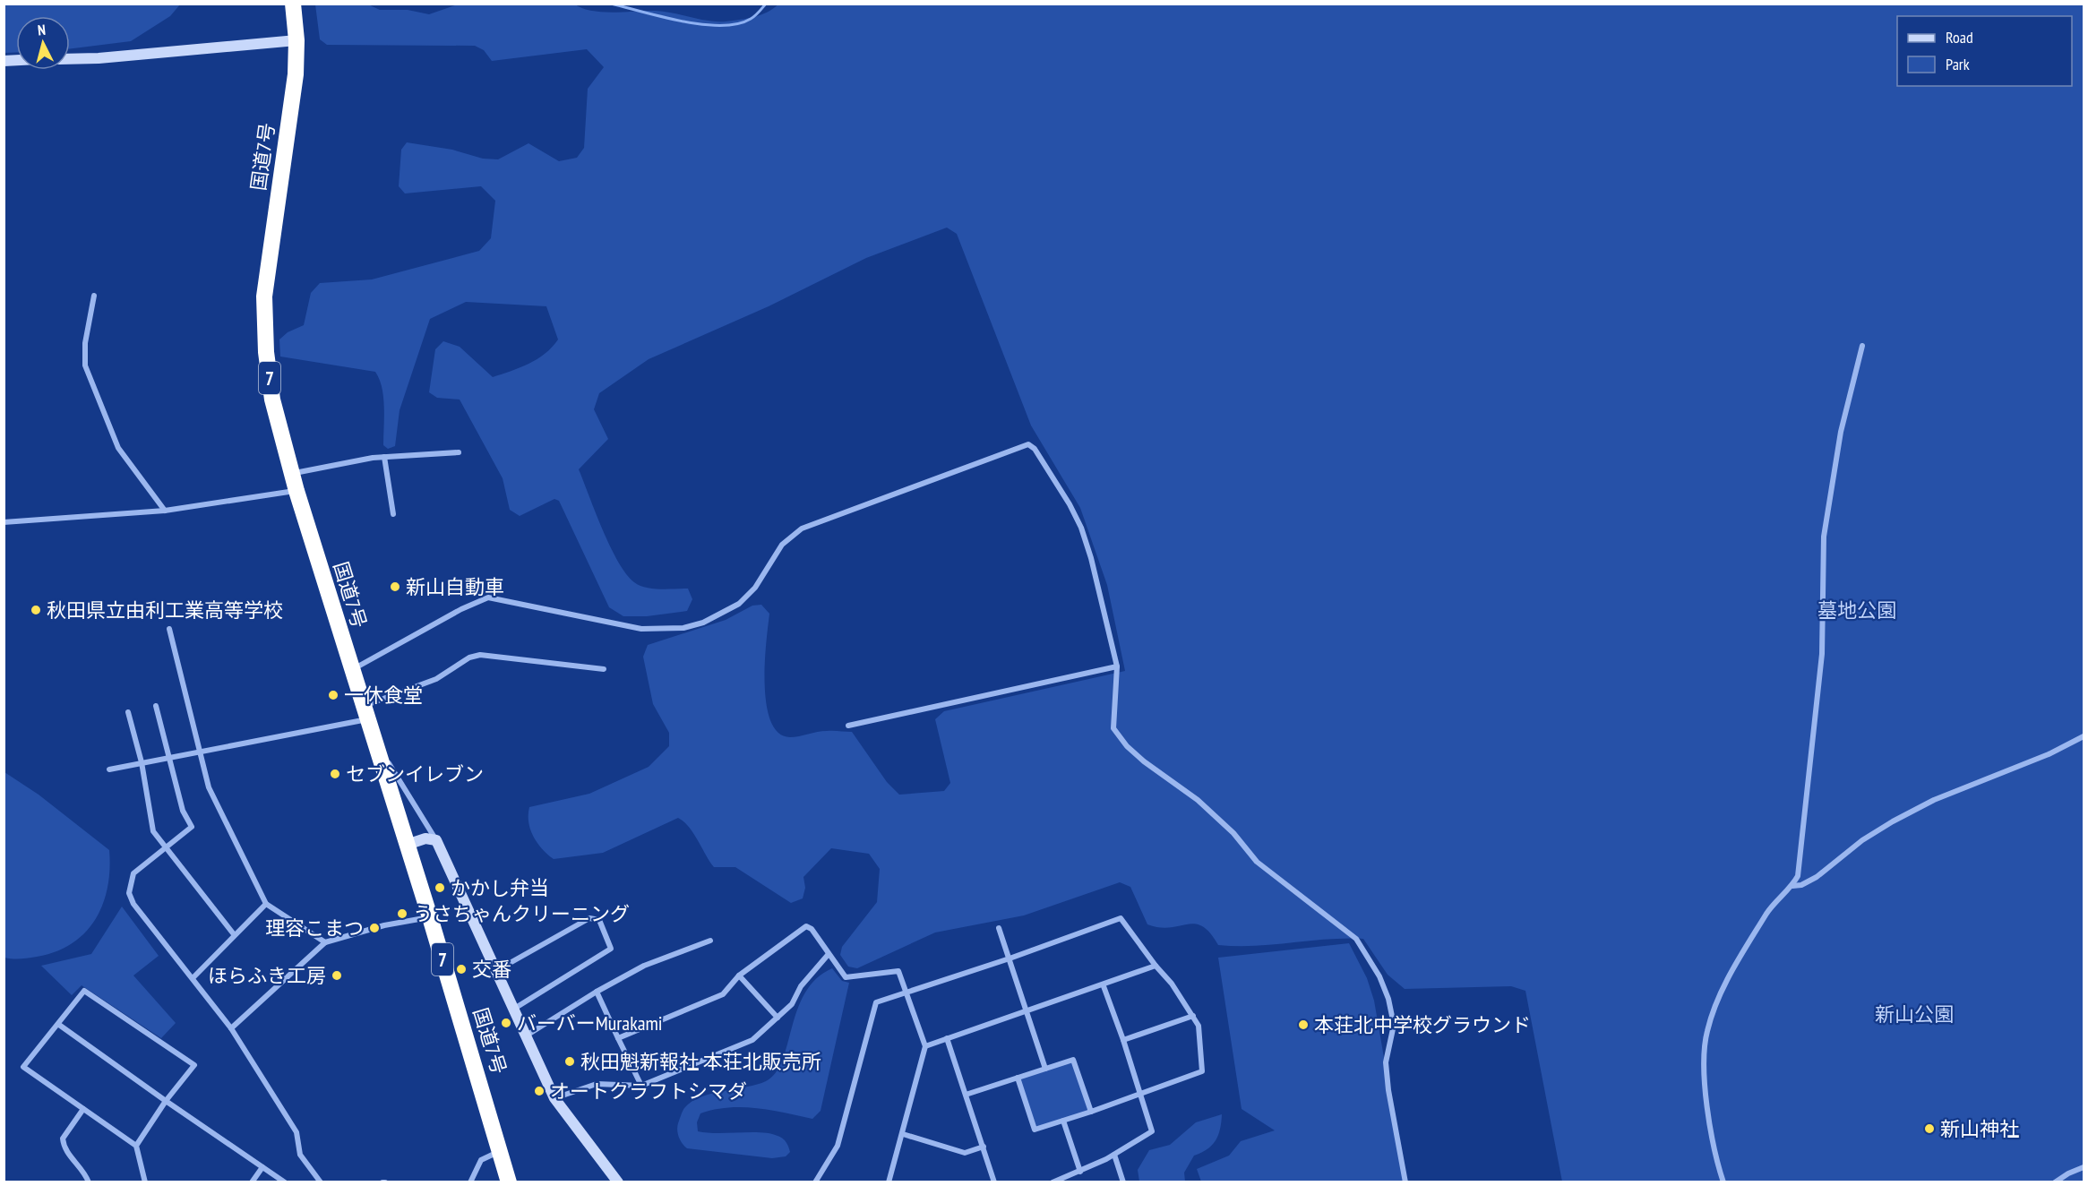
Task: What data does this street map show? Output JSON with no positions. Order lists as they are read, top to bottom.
{
  "streets": {
    "highway": ["国道7号", "7"]
  },
  "parks": ["墓地公園", "新山公園"],
  "places": [
    "新山自動車",
    "秋田県立由利工業高等学校",
    "一休食堂",
    "セブンイレブン",
    "かかし弁当",
    "うさちゃんクリーニング",
    "理容こまつ",
    "交番",
    "ほらふき工房",
    "バーバーMurakami",
    "本荘北中学校グラウンド",
    "秋田魁新報社 本荘北販売所",
    "オートクラフトシマダ",
    "新山神社"
  ],
  "legend": ["Road", "Park"],
  "north": "top"
}
